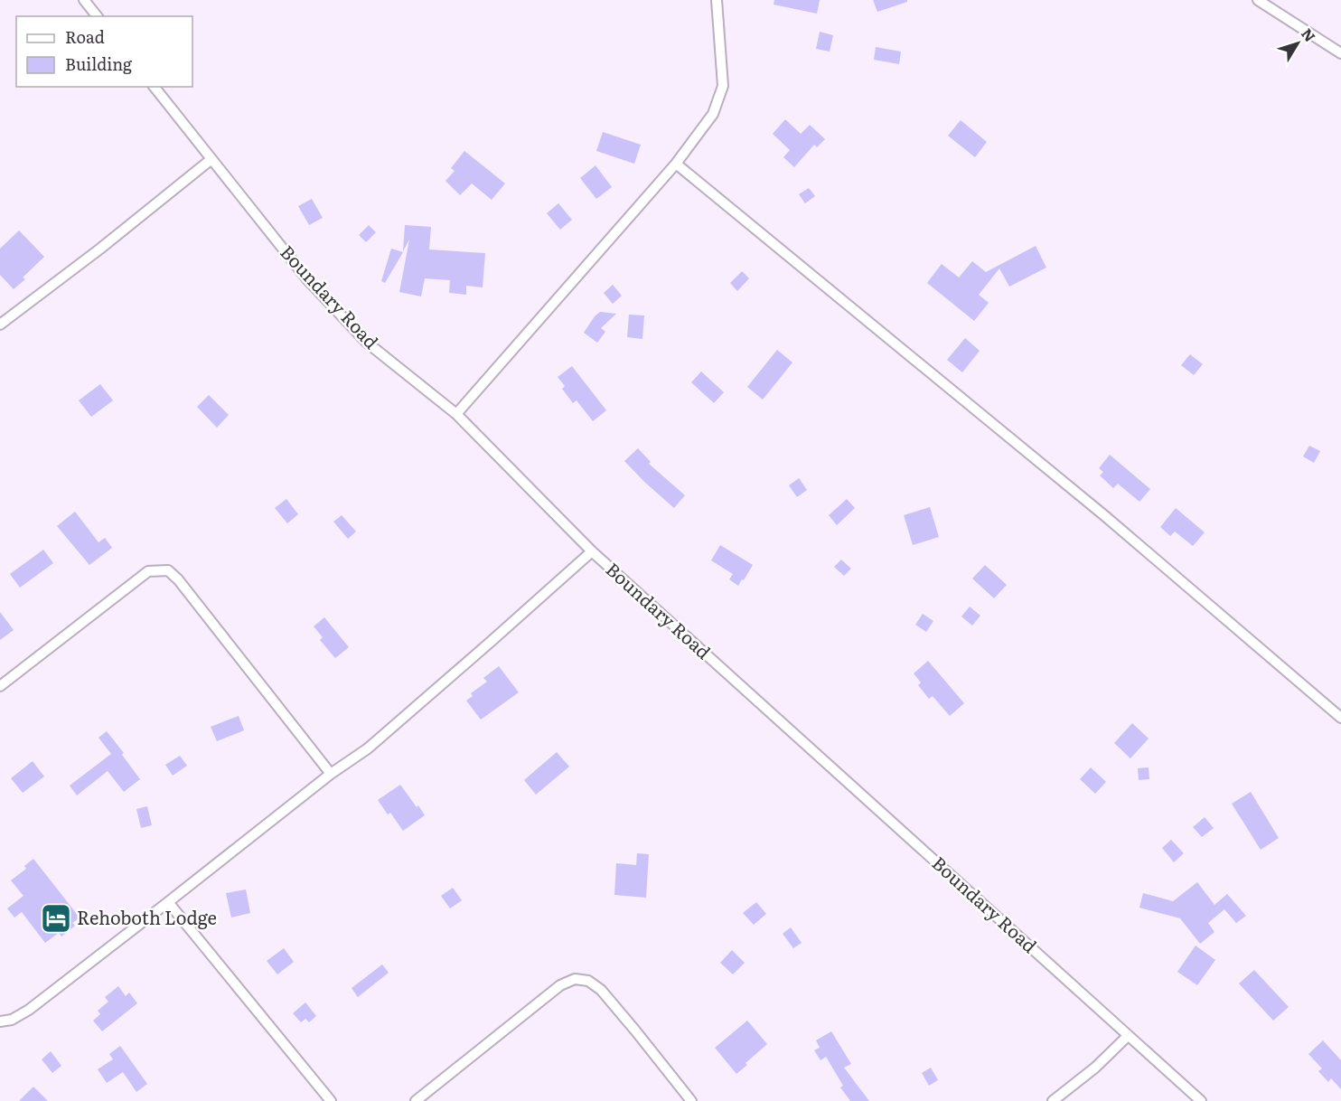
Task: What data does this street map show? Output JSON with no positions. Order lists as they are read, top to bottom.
{
  "streets": {
    "street": ["Boundary Road"]
  },
  "places": {
    "hotel": ["Rehoboth Lodge"]
  },
  "legend": ["Road", "Building"],
  "north": "top right"
}
